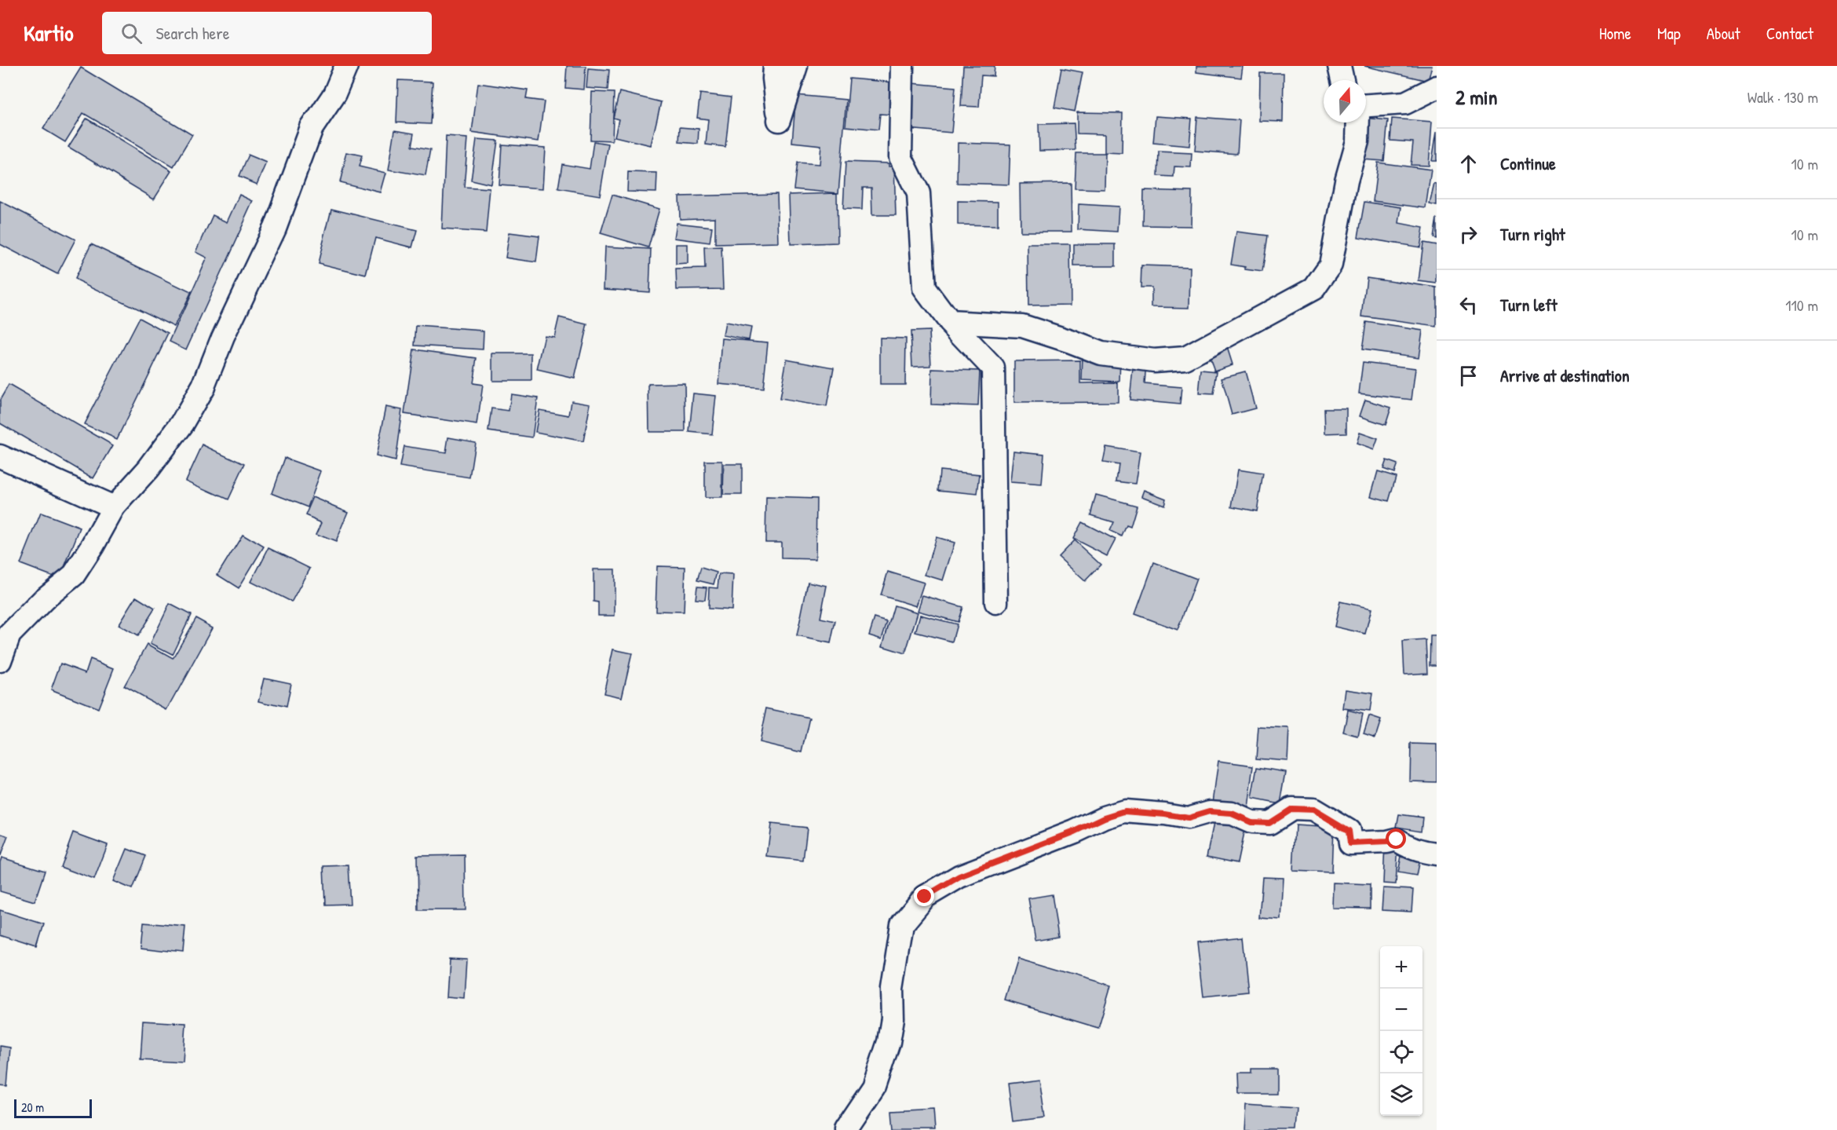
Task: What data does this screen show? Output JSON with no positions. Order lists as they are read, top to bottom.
{
  "scale_bar": "20 m",
  "north": "top",
  "page": {
    "header": "Kartio",
    "search": "Search here",
    "nav": [
      "Home",
      "Map",
      "About",
      "Contact"
    ],
    "heading": ["2 min", "Walk · 130 m"],
    "list": [
      ["Continue", "10 m"],
      ["Turn right", "10 m"],
      ["Turn left", "110 m"],
      "Arrive at destination"
    ],
    "map_buttons": ["+", "−"],
    "scale": "20 m"
  }
}
